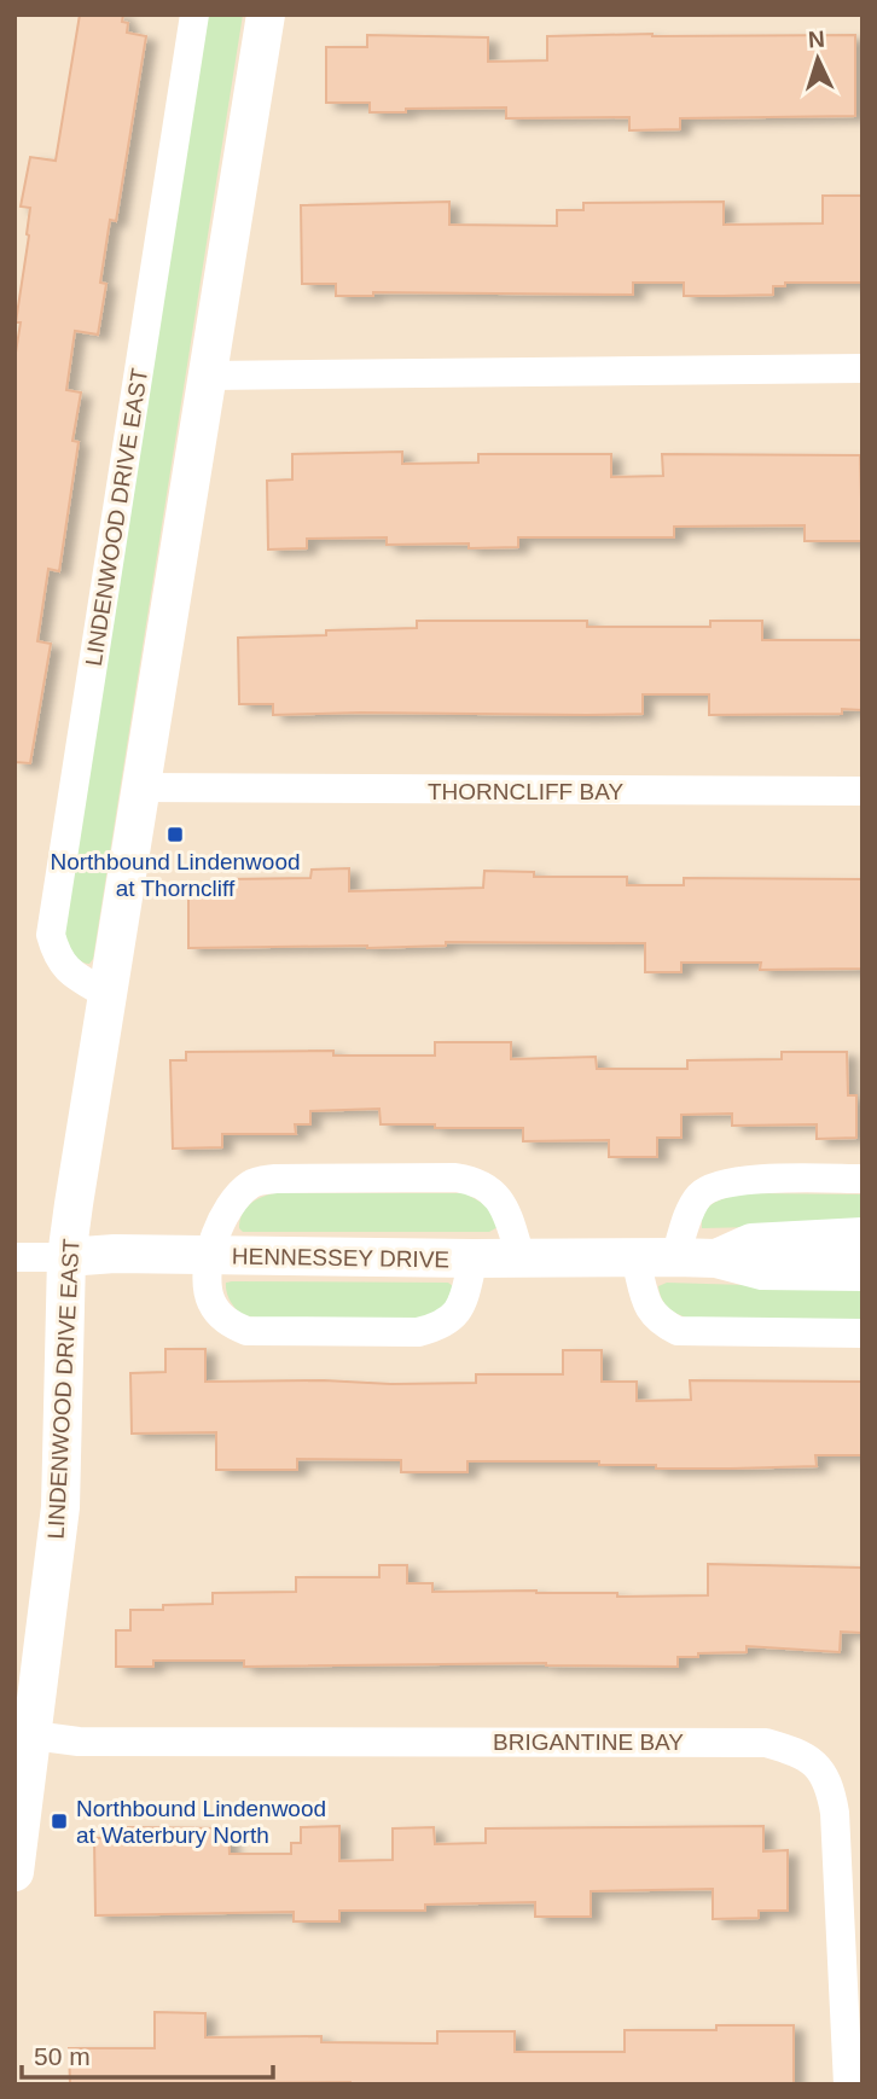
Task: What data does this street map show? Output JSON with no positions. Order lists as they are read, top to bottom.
{
  "streets": {
    "street": [
      "LINDENWOOD DRIVE EAST",
      "THORNCLIFF BAY",
      "HENNESSEY DRIVE",
      "BRIGANTINE BAY"
    ]
  },
  "crossings": [
    ["LINDENWOOD DRIVE EAST", "THORNCLIFF BAY"],
    ["LINDENWOOD DRIVE EAST", "HENNESSEY DRIVE"],
    ["LINDENWOOD DRIVE EAST", "BRIGANTINE BAY"]
  ],
  "places": {
    "transit": ["Northbound Lindenwood at Thorncliff", "Northbound Lindenwood at Waterbury North"]
  },
  "scale_bar": "50 m",
  "north": "top"
}
